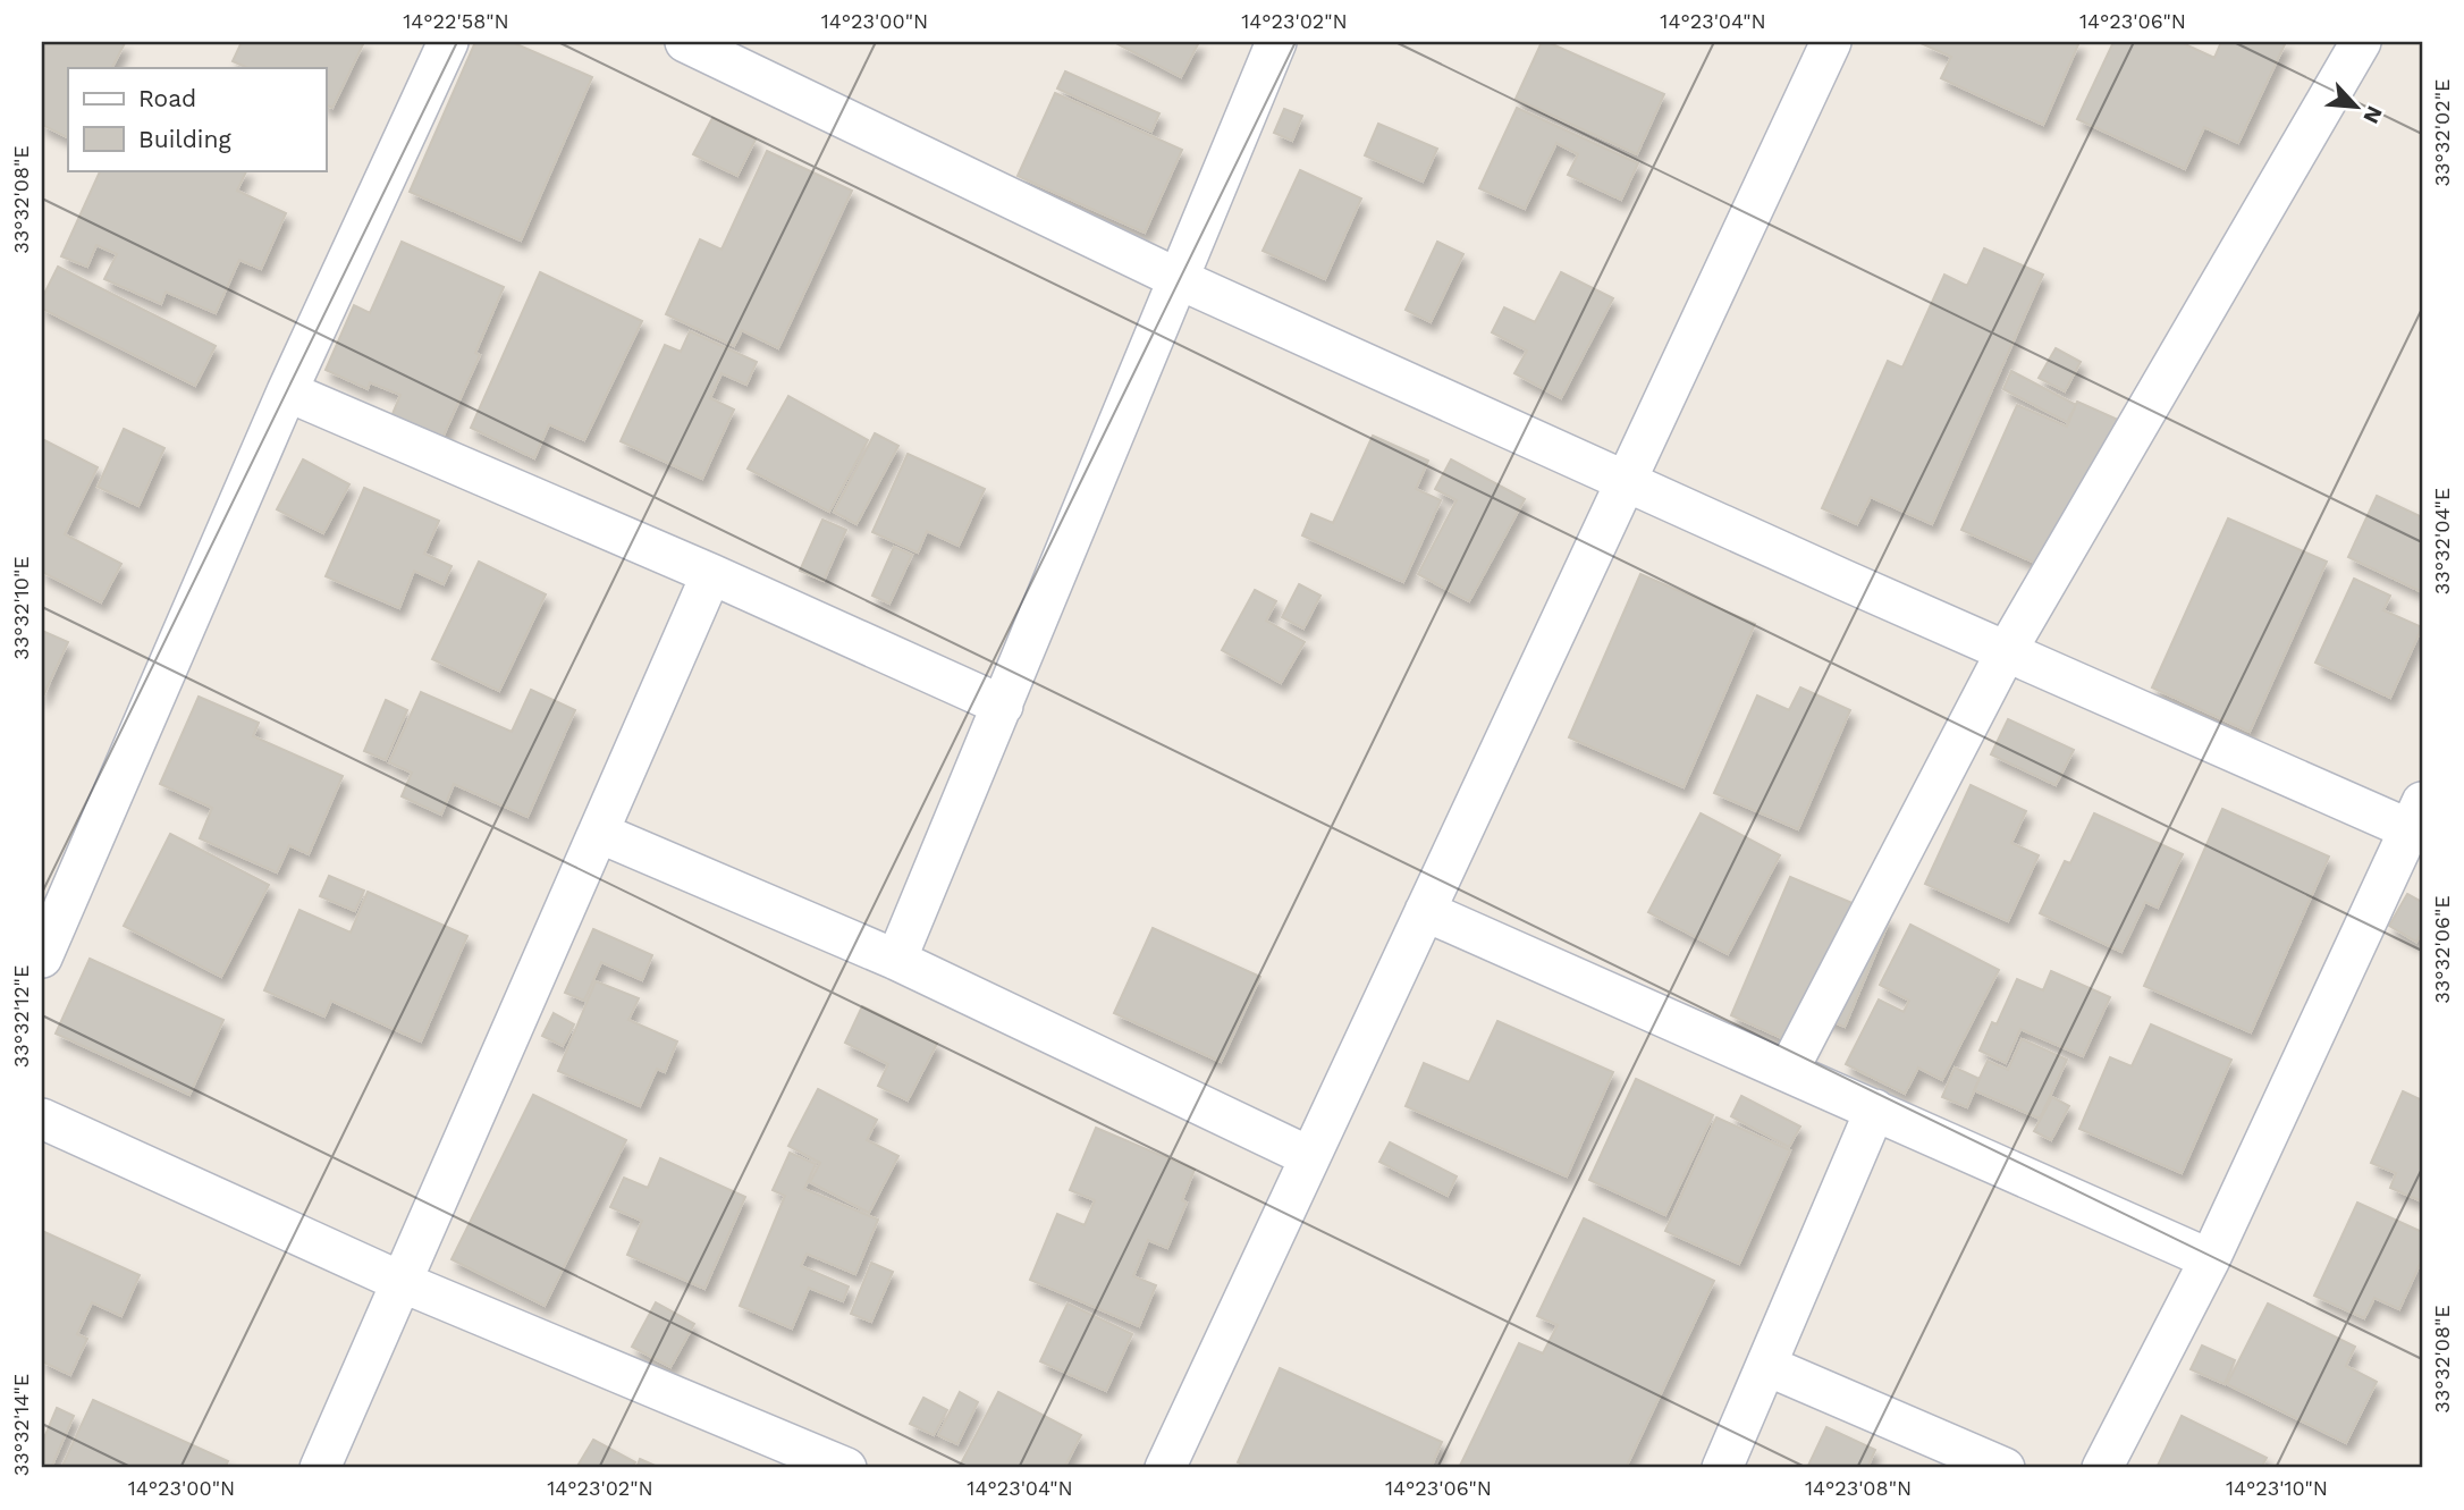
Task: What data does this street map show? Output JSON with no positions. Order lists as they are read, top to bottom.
{
  "legend": ["Road", "Building"],
  "north": "bottom right",
  "coordinates": [
    "14°22'58\"N",
    "14°23'00\"N",
    "14°23'02\"N",
    "14°23'04\"N",
    "14°23'06\"N",
    "33°32'02\"E",
    "33°32'08\"E",
    "33°32'04\"E",
    "33°32'10\"E",
    "33°32'06\"E",
    "33°32'12\"E",
    "33°32'14\"E",
    "14°23'08\"N",
    "14°23'10\"N"
  ]
}
